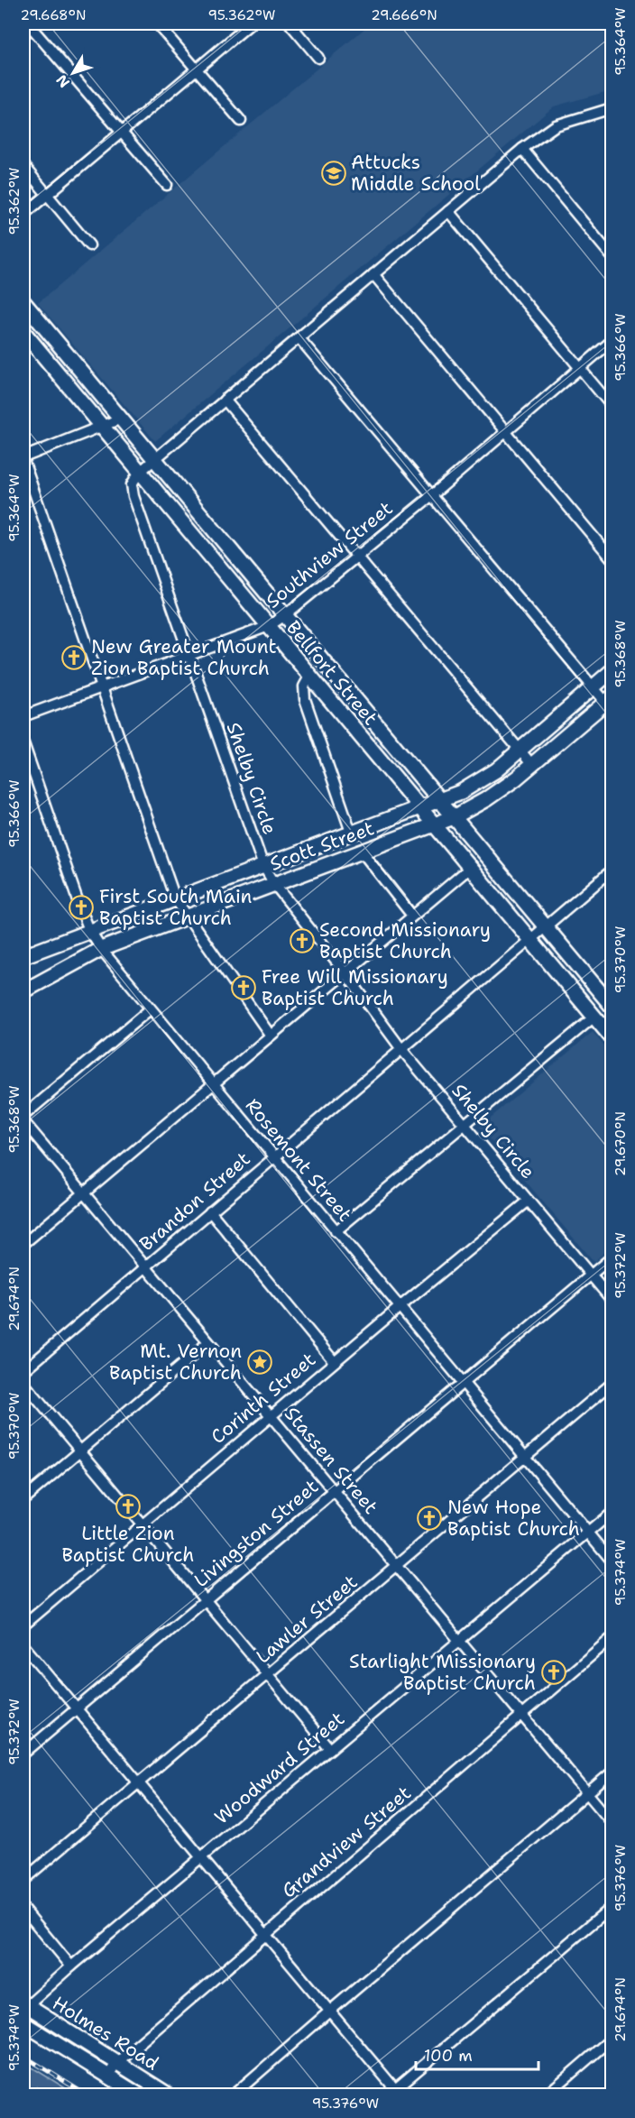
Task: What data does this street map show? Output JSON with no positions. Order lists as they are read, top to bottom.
{
  "streets": {
    "main road": ["Bellfort Street", "Scott Street", "Holmes Road"],
    "street": [
      "Southview Street",
      "Shelby Circle",
      "Rosemont Street",
      "Brandon Street",
      "Corinth Street",
      "Stassen Street",
      "Livingston Street",
      "Lawler Street",
      "Woodward Street",
      "Grandview Street"
    ]
  },
  "crossings": [
    ["Southview Street", "Bellfort Street"],
    ["Southview Street", "Shelby Circle"],
    ["Bellfort Street", "Shelby Circle"],
    ["Bellfort Street", "Scott Street"],
    ["Bellfort Street", "Brandon Street"],
    ["Shelby Circle", "Scott Street"],
    ["Shelby Circle", "Brandon Street"],
    ["Shelby Circle", "Corinth Street"],
    ["Shelby Circle", "Livingston Street"],
    ["Scott Street", "Rosemont Street"],
    ["Rosemont Street", "Brandon Street"],
    ["Rosemont Street", "Corinth Street"],
    ["Rosemont Street", "Livingston Street"],
    ["Rosemont Street", "Lawler Street"],
    ["Rosemont Street", "Woodward Street"],
    ["Brandon Street", "Stassen Street"],
    ["Corinth Street", "Stassen Street"],
    ["Stassen Street", "Livingston Street"],
    ["Stassen Street", "Lawler Street"],
    ["Stassen Street", "Woodward Street"],
    ["Stassen Street", "Grandview Street"],
    ["Woodward Street", "Holmes Road"],
    ["Grandview Street", "Holmes Road"]
  ],
  "places": {
    "school or university": ["Attucks Middle School"],
    "church": [
      "New Greater Mount Zion Baptist Church",
      "First South Main Baptist Church",
      "Second Missionary Baptist Church",
      "Free Will Missionary Baptist Church",
      "Little Zion Baptist Church",
      "New Hope Baptist Church",
      "Starlight Missionary Baptist Church"
    ],
    "place": ["Mt. Vernon Baptist Church"]
  },
  "scale_bar": "100 m",
  "north": "bottom left",
  "coordinates": [
    "29.668°N",
    "95.362°W",
    "29.666°N",
    "95.364°W",
    "95.366°W",
    "95.368°W",
    "95.370°W",
    "29.670°N",
    "95.372°W",
    "29.674°N",
    "95.374°W",
    "95.376°W"
  ]
}
